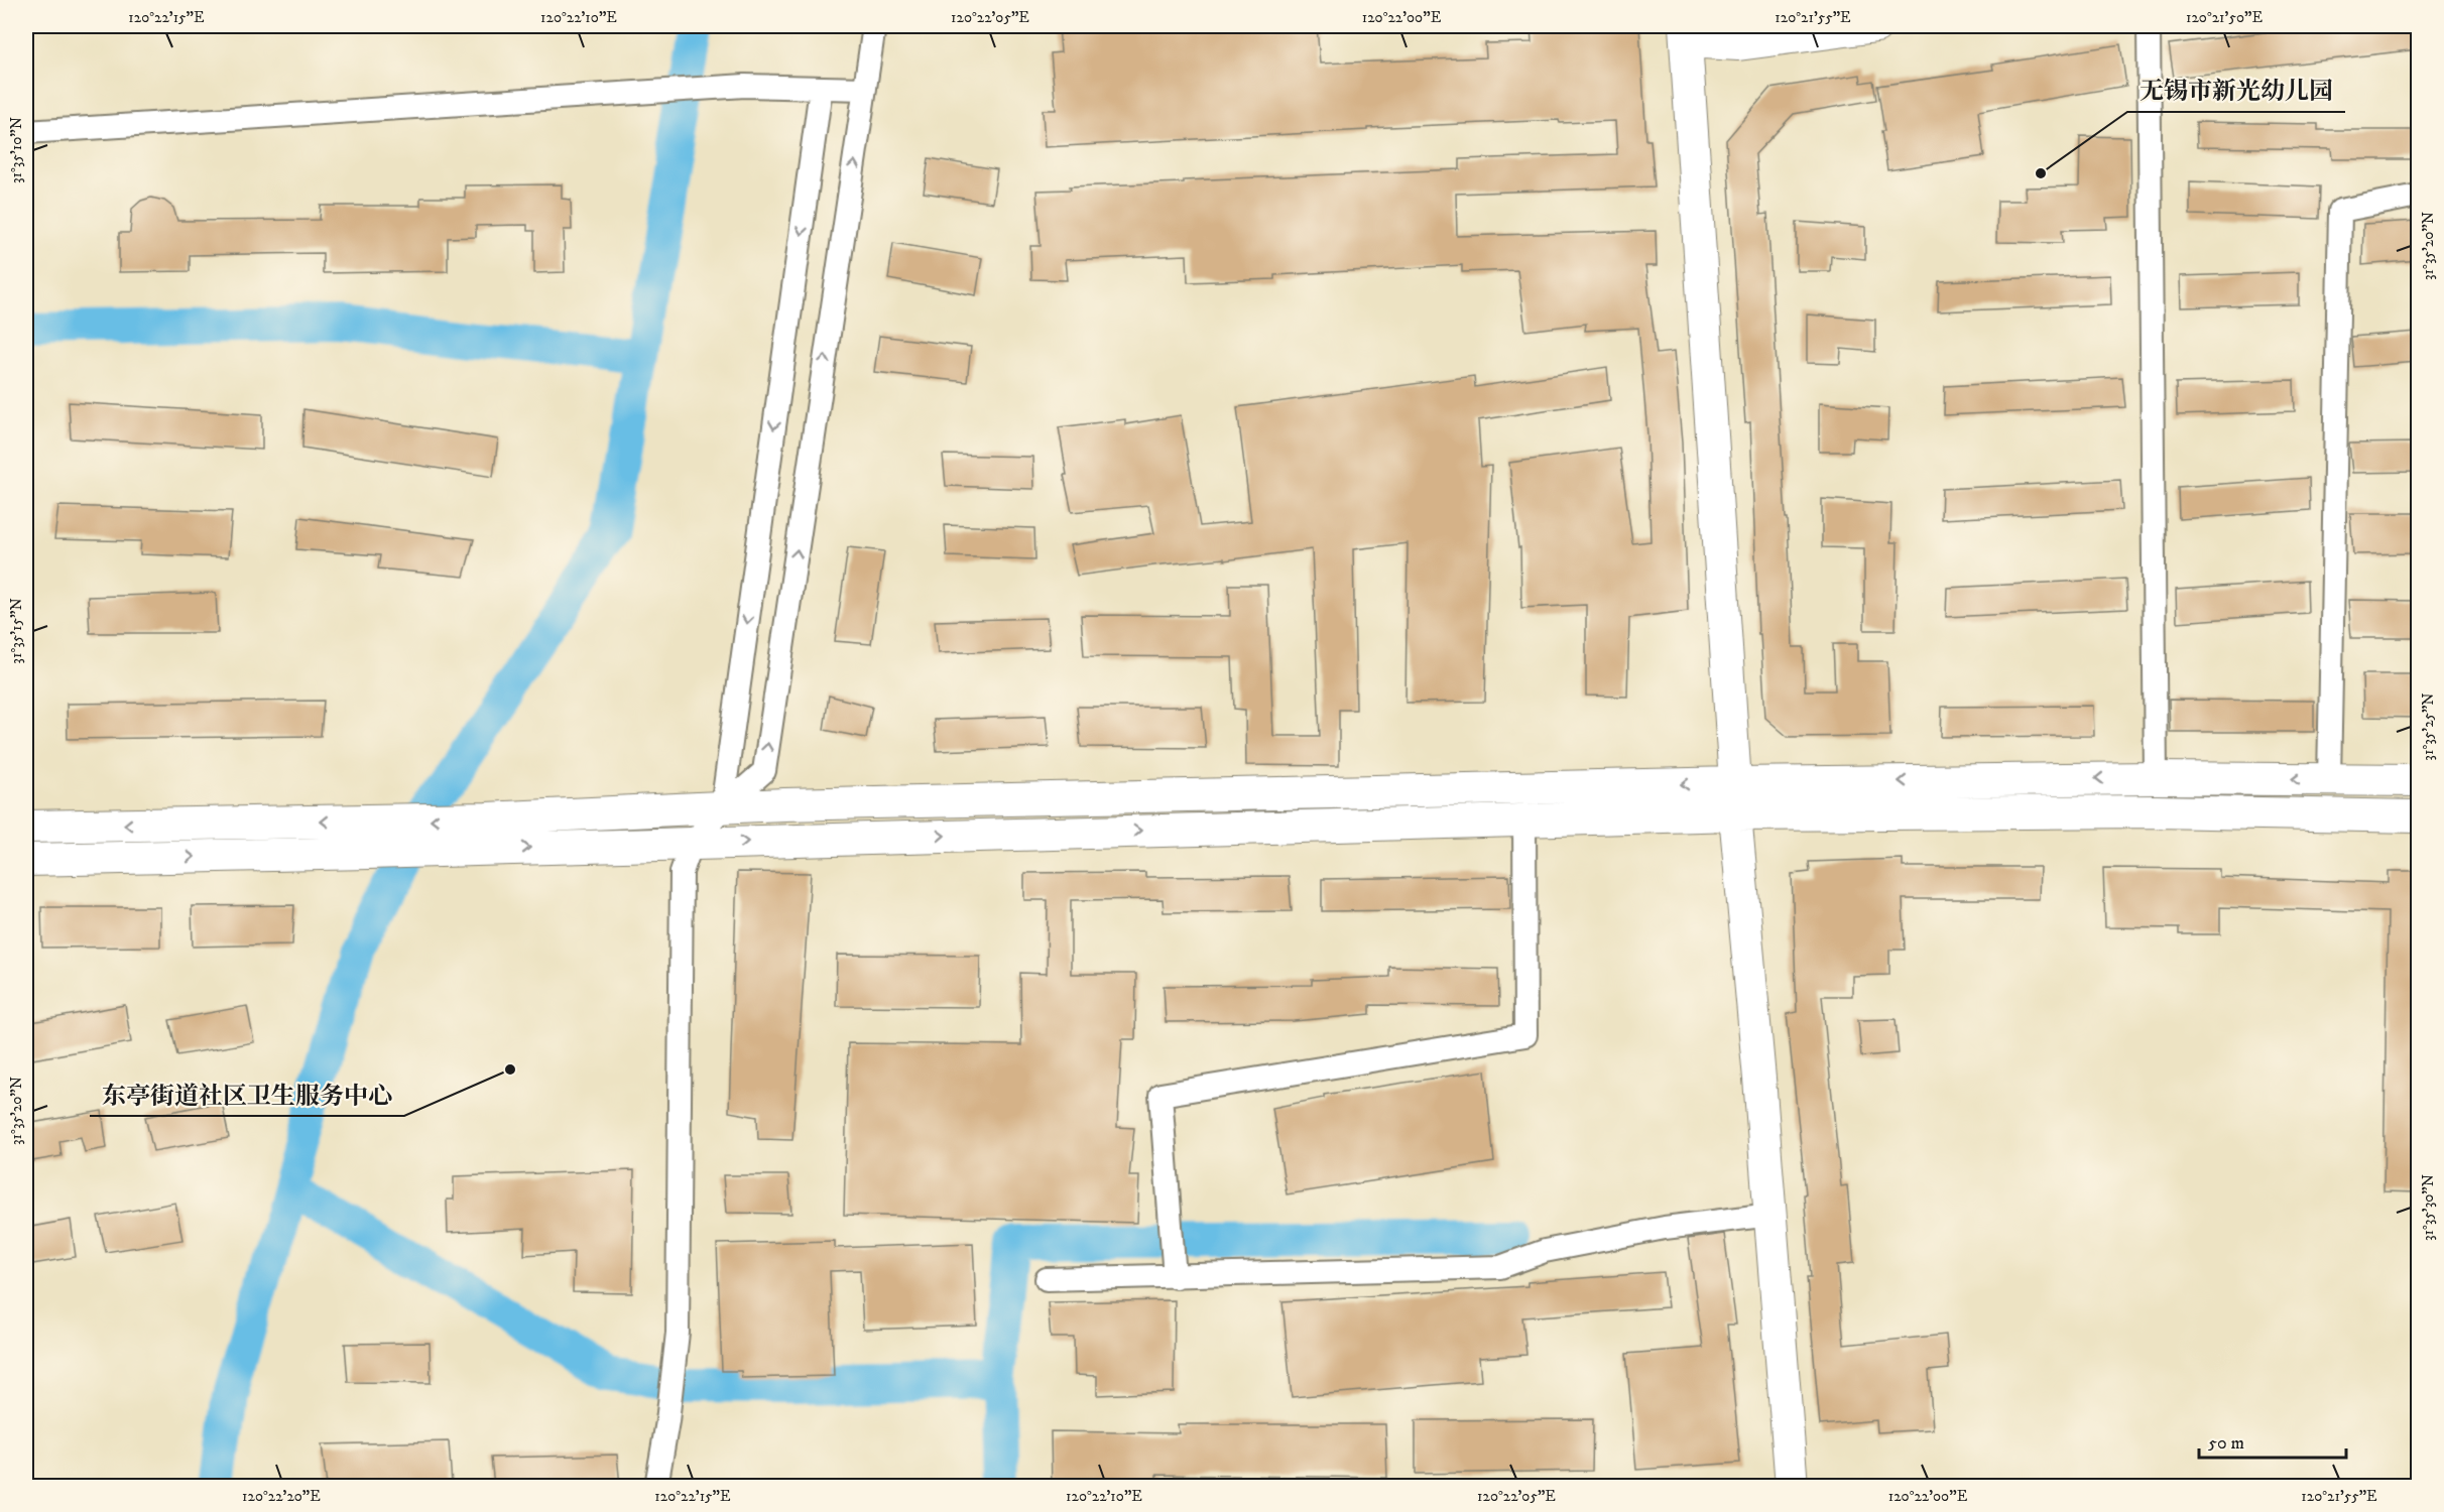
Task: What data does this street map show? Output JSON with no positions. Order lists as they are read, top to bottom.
{
  "places": ["无锡市新光幼儿园", "东亭街道社区卫生服务中心"],
  "scale_bar": "50 m",
  "coordinates": [
    "120°22'15\"E",
    "120°22'10\"E",
    "120°22'05\"E",
    "120°22'00\"E",
    "120°21'55\"E",
    "120°21'50\"E",
    "31°35'10\"N",
    "31°35'20\"N",
    "31°35'15\"N",
    "31°35'25\"N",
    "31°35'30\"N",
    "120°22'20\"E"
  ]
}
